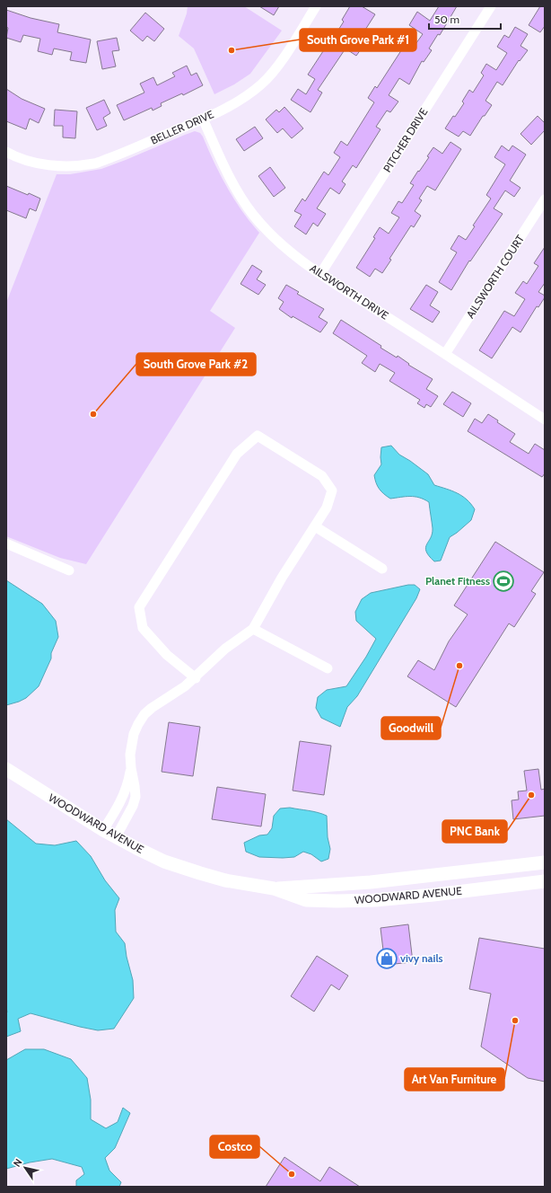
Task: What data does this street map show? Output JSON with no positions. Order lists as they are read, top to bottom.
{
  "streets": {
    "main road": ["WOODWARD AVENUE"],
    "street": [
      "BELLER DRIVE",
      "PITCHER DRIVE",
      "AILSWORTH COURT",
      "AILSWORTH DRIVE"
    ]
  },
  "crossings": [
    ["BELLER DRIVE", "AILSWORTH DRIVE"],
    ["PITCHER DRIVE", "AILSWORTH DRIVE"],
    ["AILSWORTH COURT", "AILSWORTH DRIVE"]
  ],
  "places": {
    "other": [
      "South Grove Park #1",
      "South Grove Park #2",
      "Goodwill",
      "PNC Bank",
      "Art Van Furniture",
      "Costco"
    ],
    "sports": ["Planet Fitness"],
    "shop": ["vivy nails"]
  },
  "scale_bar": "50 m",
  "north": "top left"
}
